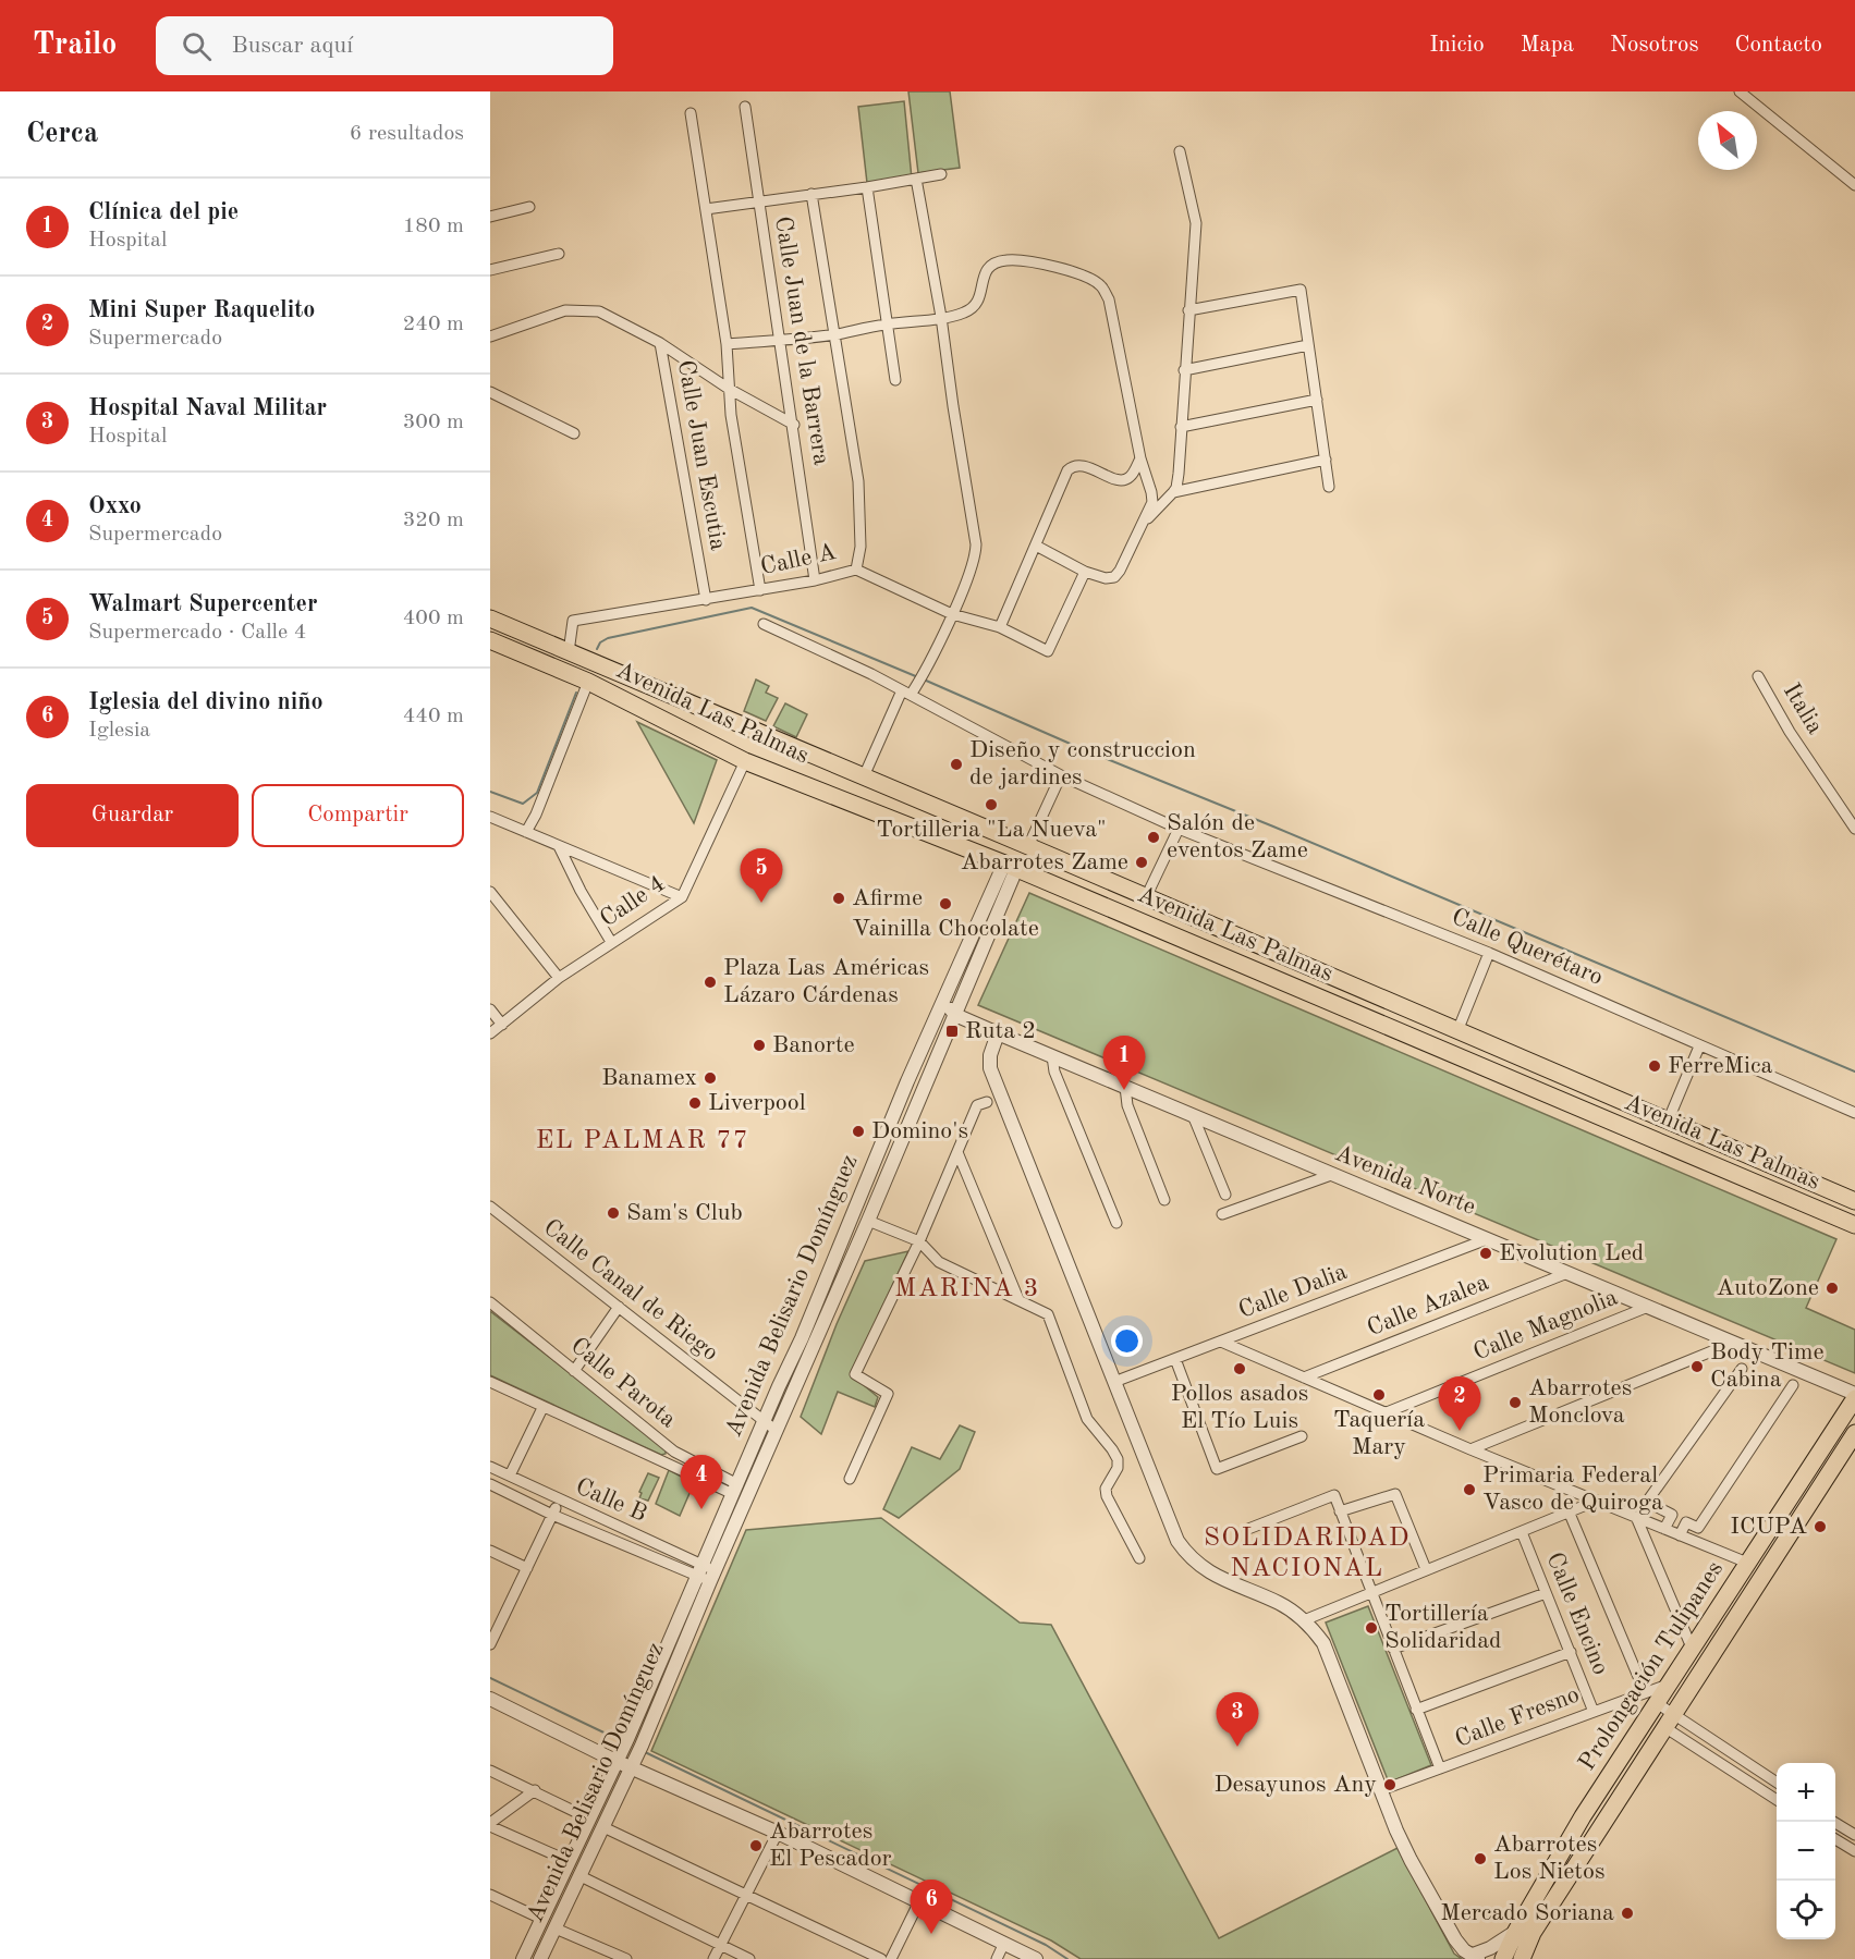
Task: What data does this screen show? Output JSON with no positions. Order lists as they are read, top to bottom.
{
  "streets": {
    "main road": ["Avenida Las Palmas", "Prolongación Tulipanes"],
    "street": [
      "Calle Juan de la Barrera",
      "Calle Juan Escutia",
      "Calle A",
      "Italia",
      "Calle 4",
      "Calle Querétaro",
      "Avenida Norte",
      "Calle Canal de Riego",
      "Calle Dalia",
      "Avenida Belisario Domínguez",
      "Calle Azalea",
      "Calle Magnolia",
      "Calle Parota",
      "Calle B",
      "Calle Encino",
      "Calle Fresno"
    ]
  },
  "crossings": [
    ["Calle Juan de la Barrera", "Calle A"],
    ["Calle Juan Escutia", "Calle A"],
    ["Calle A", "Avenida Las Palmas"],
    ["Avenida Las Palmas", "Calle 4"],
    ["Avenida Las Palmas", "Avenida Belisario Domínguez"],
    ["Avenida Norte", "Calle Dalia"],
    ["Avenida Norte", "Avenida Belisario Domínguez"],
    ["Avenida Norte", "Calle Azalea"],
    ["Avenida Norte", "Calle Magnolia"],
    ["Avenida Norte", "Prolongación Tulipanes"],
    ["Calle Canal de Riego", "Avenida Belisario Domínguez"],
    ["Avenida Belisario Domínguez", "Calle Parota"],
    ["Avenida Belisario Domínguez", "Calle B"],
    ["Calle Encino", "Calle Fresno"],
    ["Prolongación Tulipanes", "Calle Fresno"]
  ],
  "districts": ["EL PALMAR 77", "MARINA 3", "SOLIDARIDAD NACIONAL"],
  "places": {
    "other": [
      "Diseño y construccion de jardines",
      "Tortilleria \"La Nueva\"",
      "Salón de eventos Zame",
      "Abarrotes Zame",
      "Afirme",
      "Vainilla Chocolate",
      "Plaza Las Américas Lázaro Cárdenas",
      "Banorte",
      "FerreMica",
      "Banamex",
      "Liverpool",
      "Domino's",
      "Sam's Club",
      "Evolution Led",
      "AutoZone",
      "Body Time Cabina",
      "Pollos asados El Tío Luis",
      "Taquería Mary",
      "Abarrotes Monclova",
      "Primaria Federal Vasco de Quiroga",
      "ICUPA",
      "Tortillería Solidaridad",
      "Desayunos Any",
      "Abarrotes El Pescador",
      "Abarrotes Los Nietos",
      "Mercado Soriana"
    ],
    "transit": ["Ruta 2"]
  },
  "north": "top left",
  "page": {
    "header": "Trailo",
    "search": "Buscar aquí",
    "nav": [
      "Inicio",
      "Mapa",
      "Nosotros",
      "Contacto"
    ],
    "heading": ["Cerca", "6 resultados"],
    "list": [
      {
        "mark": "1",
        "name": "Clínica del pie",
        "note": "Hospital",
        "value": "180 m"
      },
      {
        "mark": "2",
        "name": "Mini Super Raquelito",
        "note": "Supermercado",
        "value": "240 m"
      },
      {
        "mark": "3",
        "name": "Hospital Naval Militar",
        "note": "Hospital",
        "value": "300 m"
      },
      {
        "mark": "4",
        "name": "Oxxo",
        "note": "Supermercado",
        "value": "320 m"
      },
      {
        "mark": "5",
        "name": "Walmart Supercenter",
        "note": "Supermercado · Calle 4",
        "value": "400 m"
      },
      {
        "mark": "6",
        "name": "Iglesia del divino niño",
        "note": "Iglesia",
        "value": "440 m"
      }
    ],
    "buttons": ["Guardar", "Compartir"],
    "pins": [
      "5",
      "1",
      "2",
      "4",
      "3",
      "6"
    ],
    "map_buttons": ["+", "−"]
  }
}
